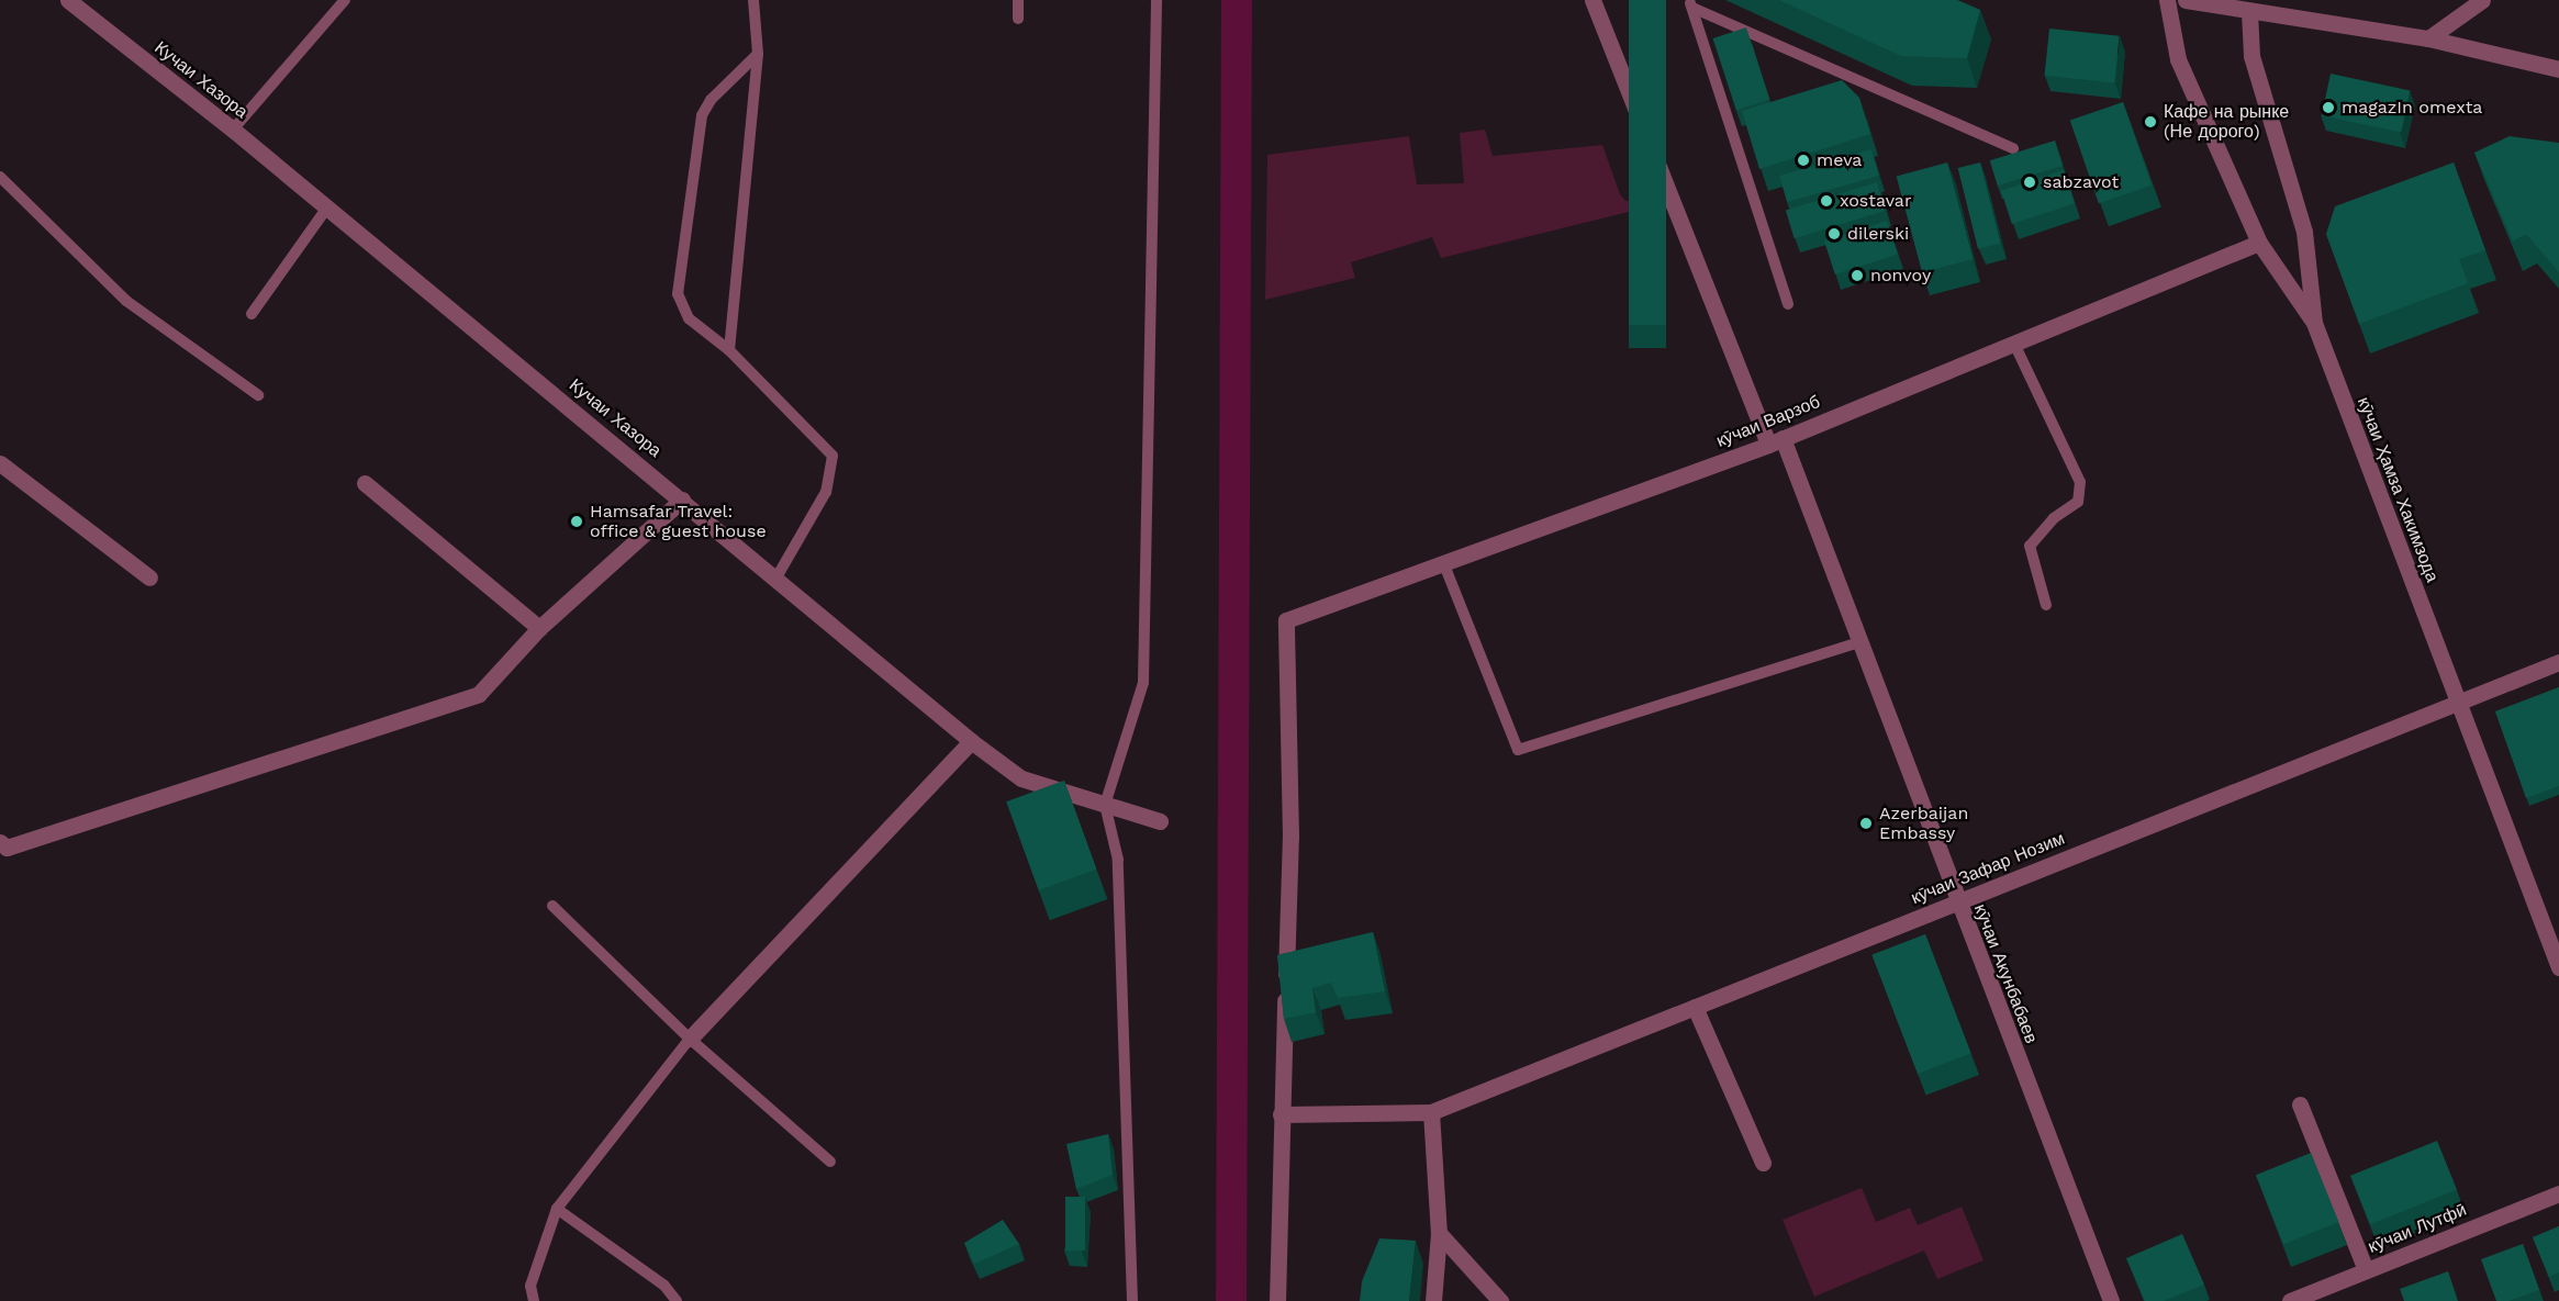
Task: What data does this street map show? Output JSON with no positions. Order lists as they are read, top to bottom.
{
  "streets": {
    "street": [
      "Кучаи Хазора",
      "кӯчаи Варзоб",
      "кӯчаи Ҳамза Хакимзода",
      "кӯчаи Зафар Нозим",
      "кӯчаи Акунбабаев",
      "кӯчаи Лутфӣ"
    ]
  },
  "crossings": [
    ["кӯчаи Варзоб", "кӯчаи Акунбабаев"],
    ["кӯчаи Ҳамза Хакимзода", "кӯчаи Зафар Нозим"],
    ["кӯчаи Зафар Нозим", "кӯчаи Акунбабаев"]
  ],
  "places": [
    "magazIn omexta",
    "Кафе на рынке (Не дорого)",
    "meva",
    "sabzavot",
    "xostavar",
    "dilerski",
    "nonvoy",
    "Hamsafar Travel: office & guest house",
    "Azerbaijan Embassy"
  ]
}
